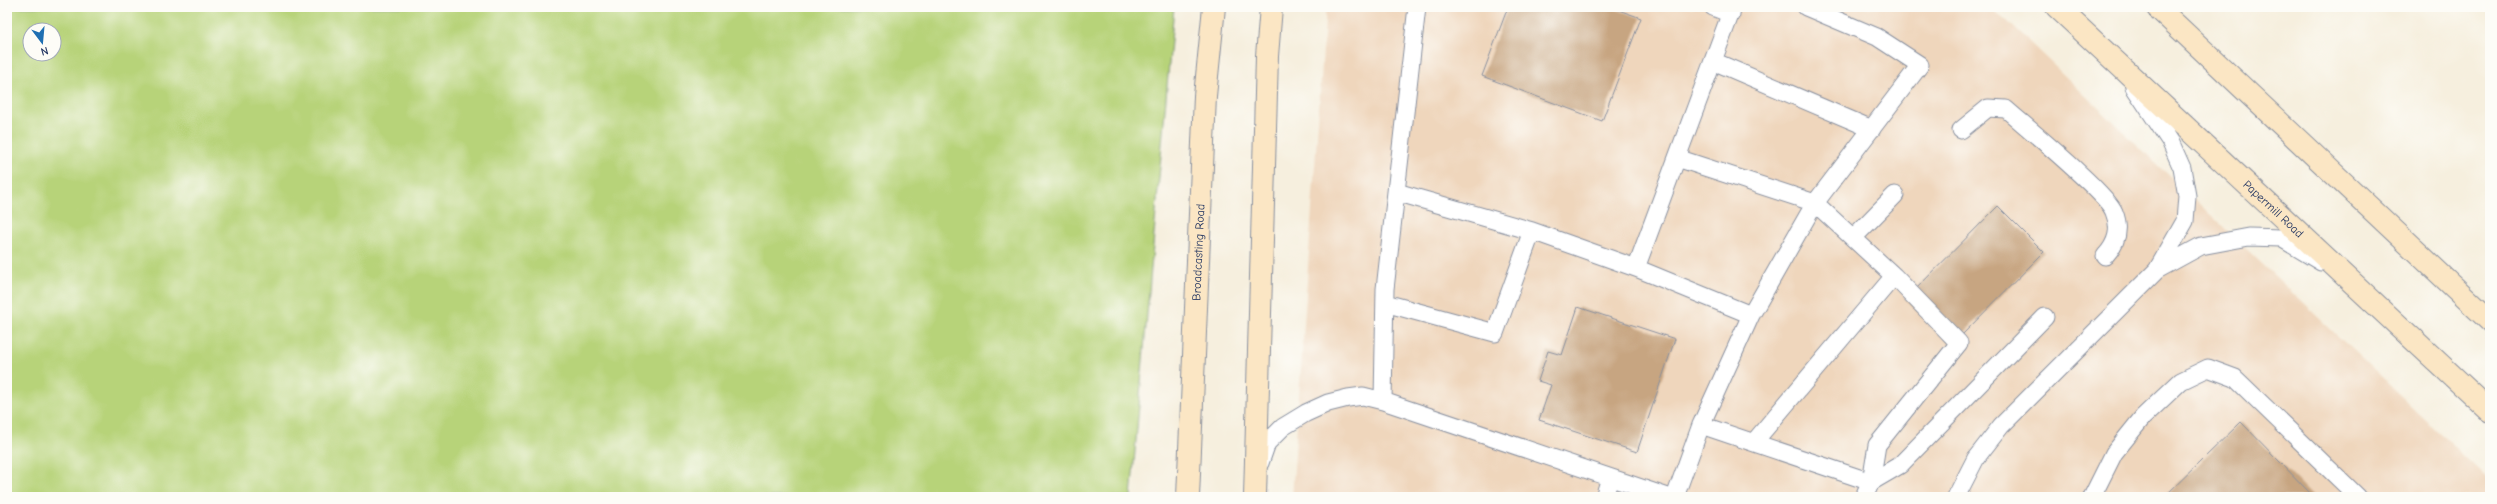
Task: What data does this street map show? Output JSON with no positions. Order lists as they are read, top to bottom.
{
  "streets": {
    "main road": ["Papermill Road", "Broadcasting Road"]
  },
  "north": "bottom"
}
